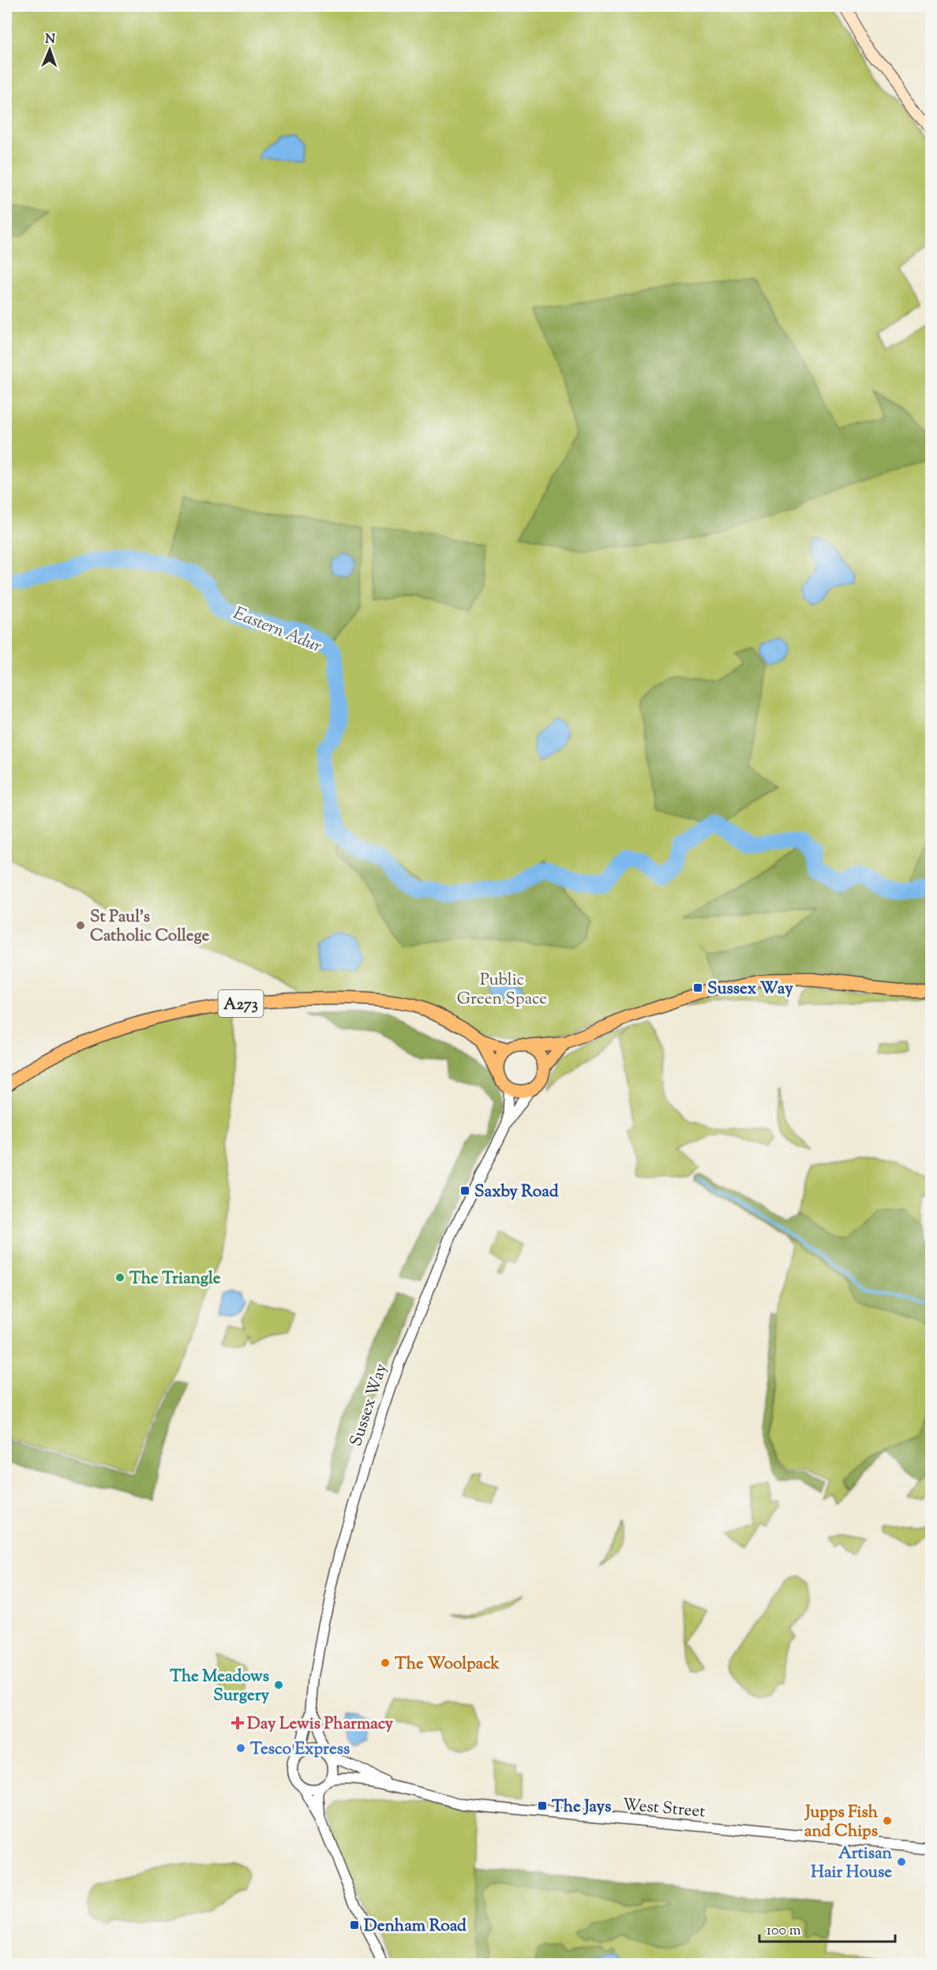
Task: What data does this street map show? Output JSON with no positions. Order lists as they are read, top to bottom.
{
  "streets": {
    "main road": ["A273"],
    "street": ["Sussex Way", "West Street"]
  },
  "crossings": [
    ["A273", "Sussex Way"],
    ["Sussex Way", "West Street"]
  ],
  "water": ["Eastern Adur"],
  "parks": ["Public Green Space"],
  "places": {
    "other": [
      "St Paul's Catholic College",
      "The Triangle",
      "The Woolpack",
      "The Meadows Surgery",
      "Tesco Express",
      "Jupps Fish and Chips",
      "Artisan Hair House"
    ],
    "transit": [
      "Sussex Way",
      "Saxby Road",
      "The Jays",
      "Denham Road"
    ],
    "health": ["Day Lewis Pharmacy"]
  },
  "scale_bar": "100 m",
  "north": "top"
}
